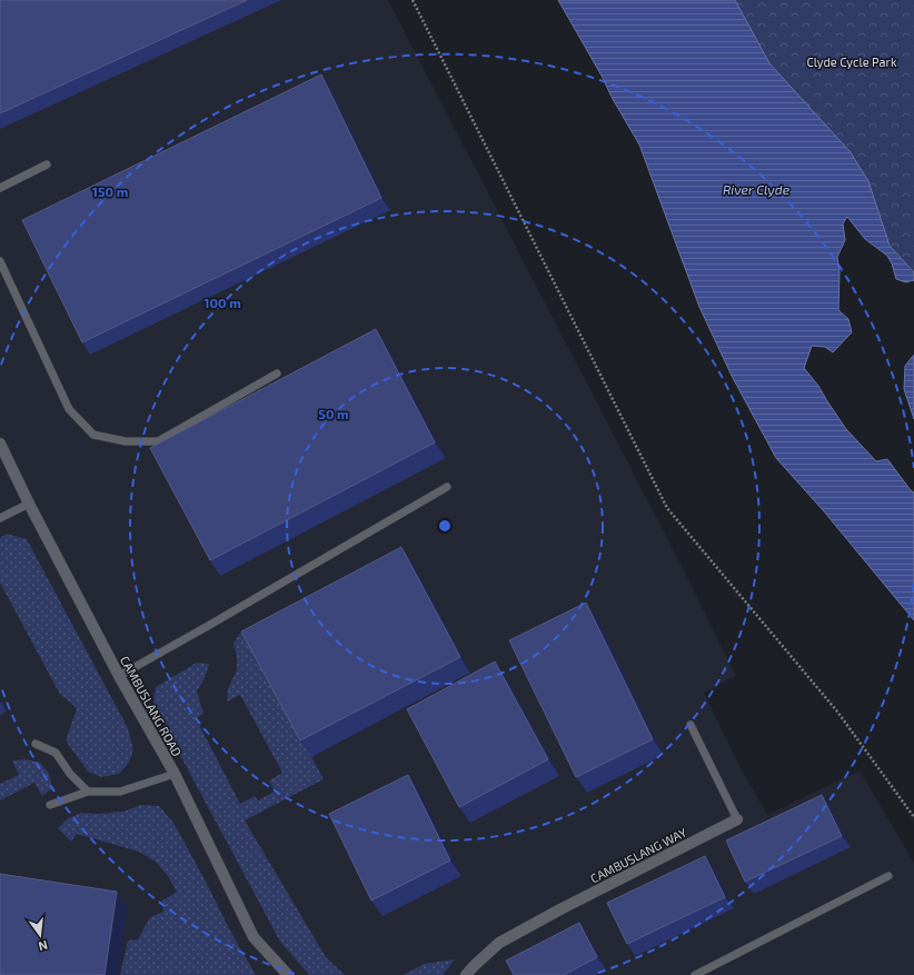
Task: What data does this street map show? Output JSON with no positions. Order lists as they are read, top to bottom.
{
  "streets": {
    "street": ["CAMBUSLANG ROAD", "CAMBUSLANG WAY"]
  },
  "water": ["River Clyde"],
  "parks": ["Clyde Cycle Park"],
  "north": "bottom",
  "rings": ["150 m", "100 m", "50 m"]
}
